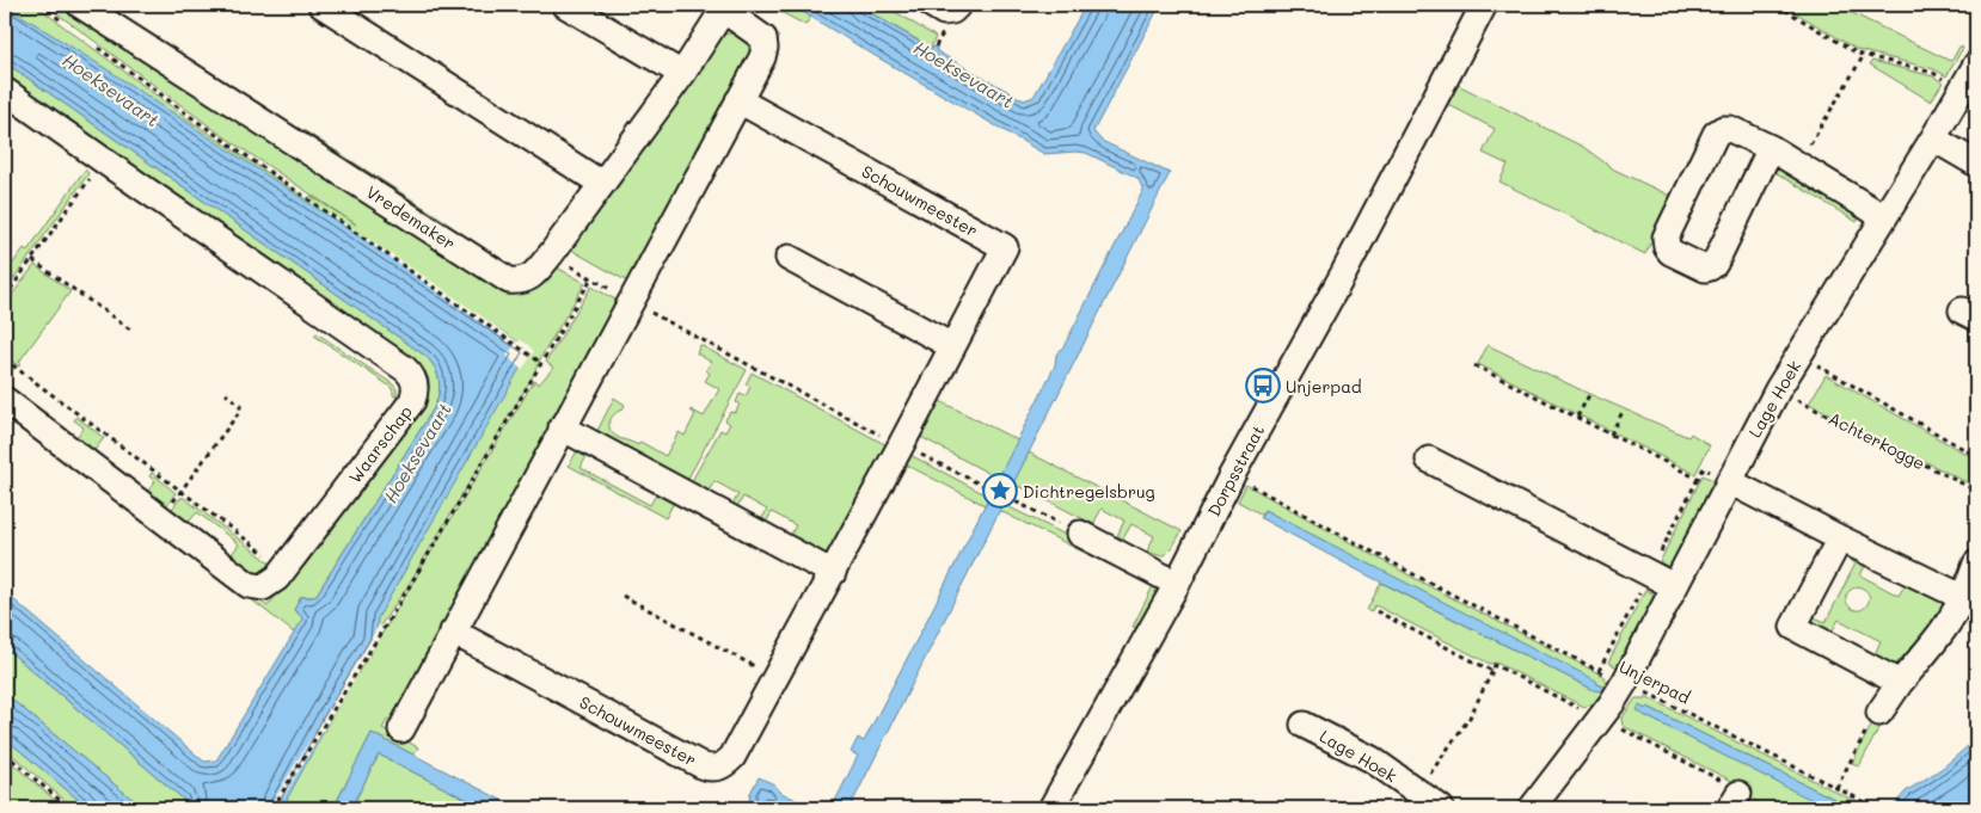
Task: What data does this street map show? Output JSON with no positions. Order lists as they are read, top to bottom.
{
  "streets": {
    "street": [
      "Schouwmeester",
      "Vredemaker",
      "Lage Hoek",
      "Waarschap",
      "Dorpsstraat"
    ],
    "path": ["Achterkogge", "Unjerpad"]
  },
  "crossings": [
    ["Lage Hoek", "Achterkogge"],
    ["Lage Hoek", "Unjerpad"],
    ["Dorpsstraat", "Unjerpad"]
  ],
  "water": ["Hoeksevaart"],
  "places": {
    "bus stop": ["Unjerpad"],
    "place": ["Dichtregelsbrug"]
  }
}
